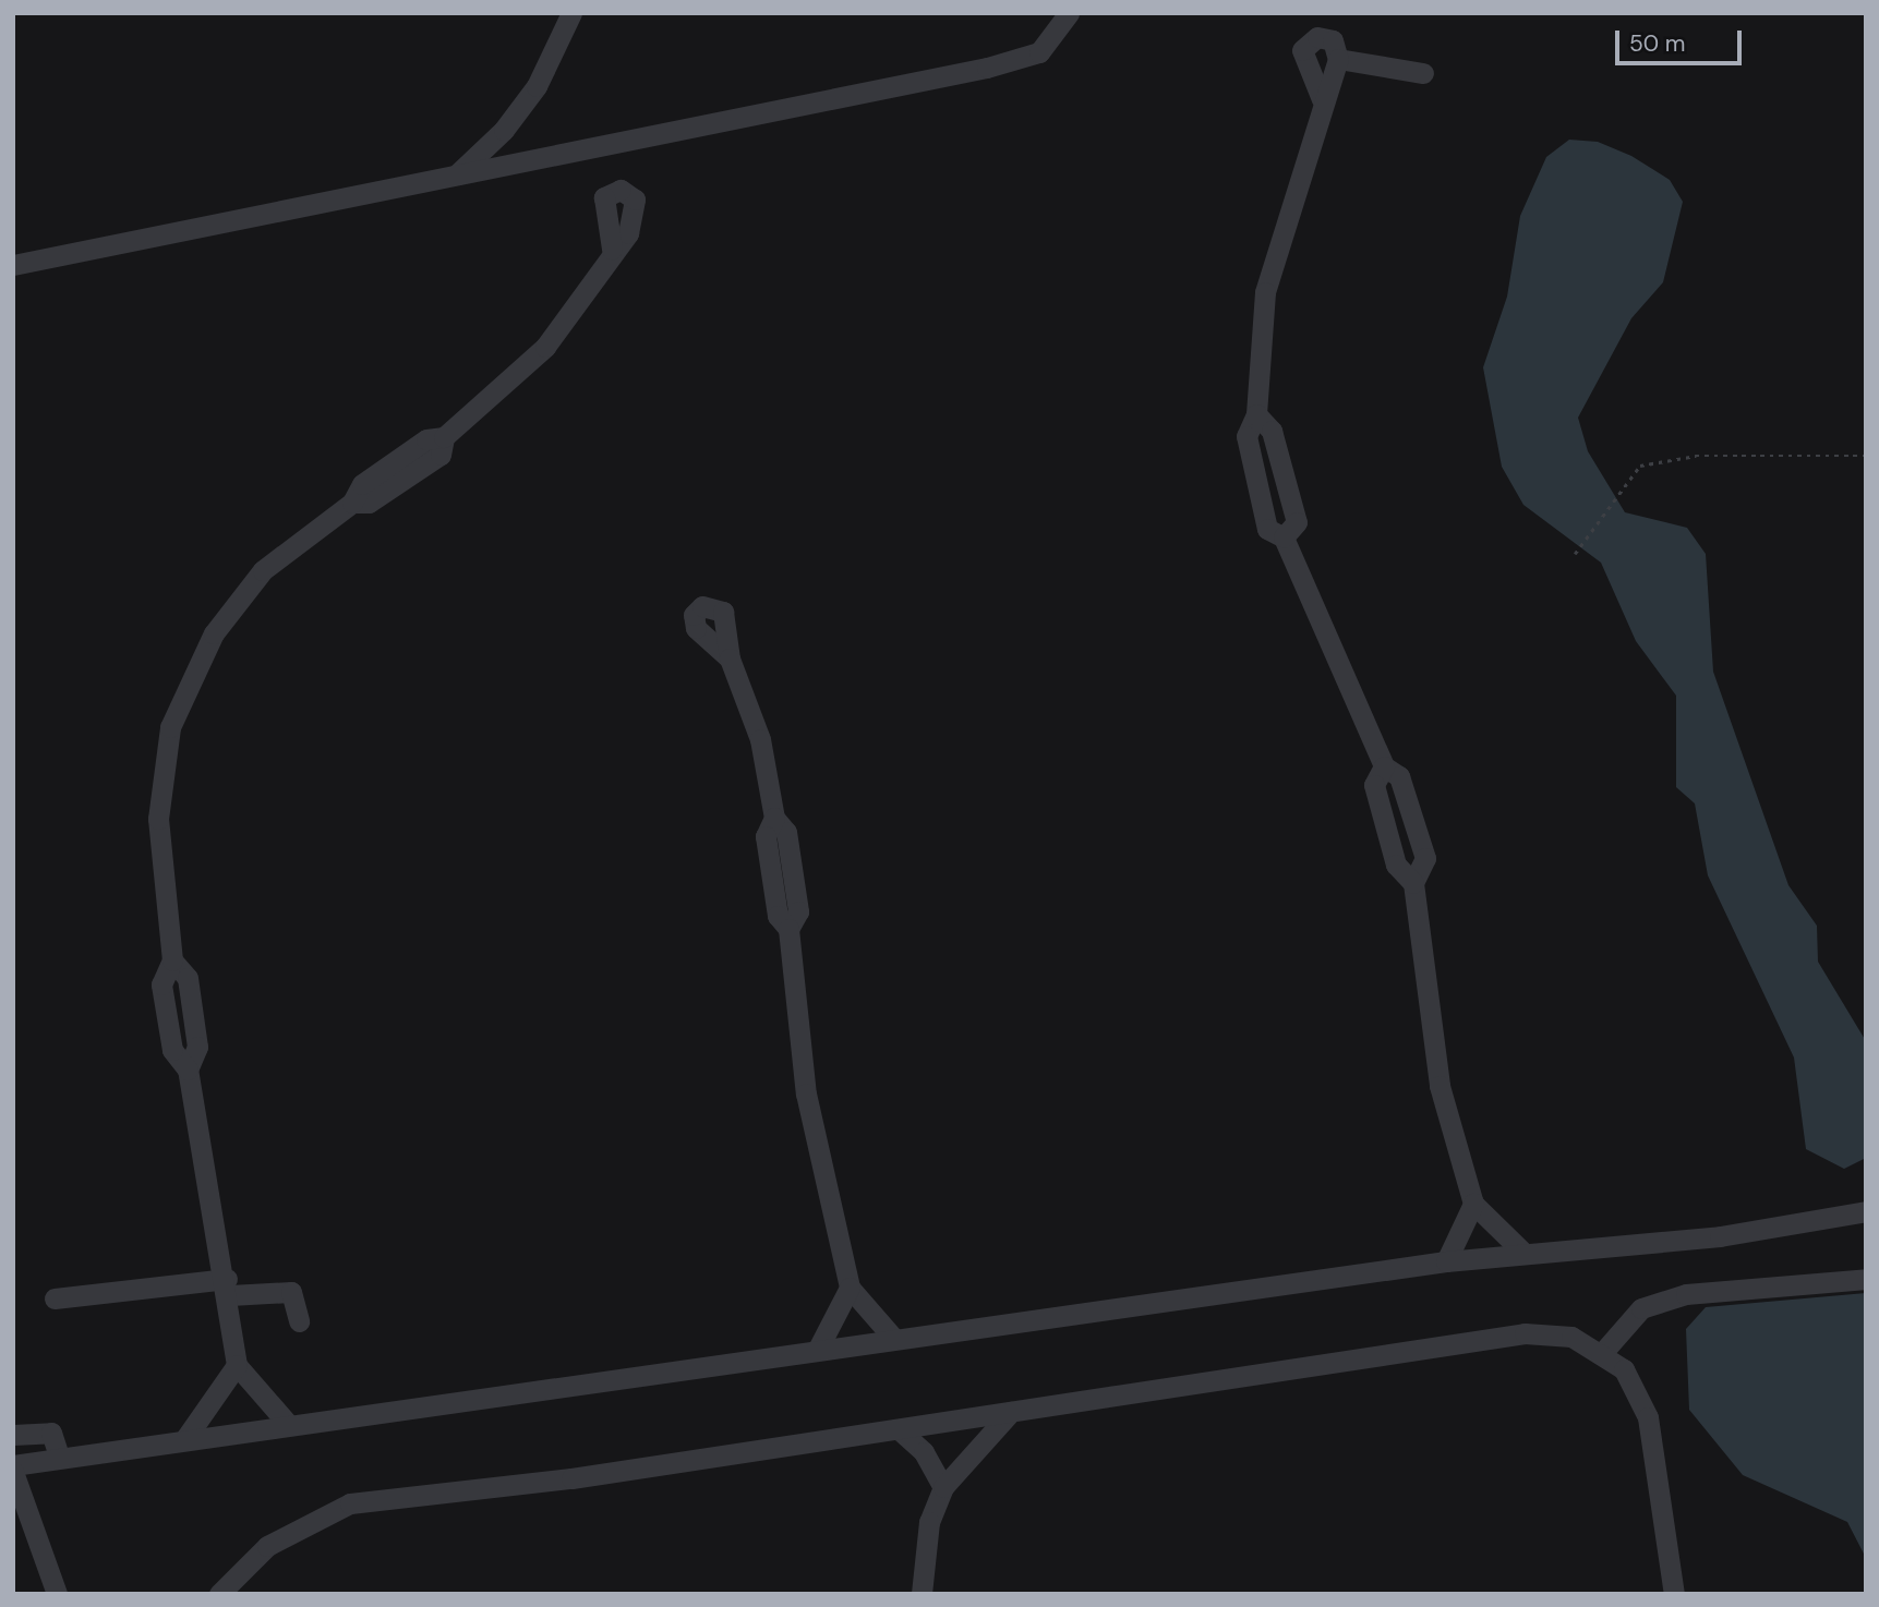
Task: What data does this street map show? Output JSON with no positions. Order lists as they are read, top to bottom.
{
  "scale_bar": "50 m"
}
